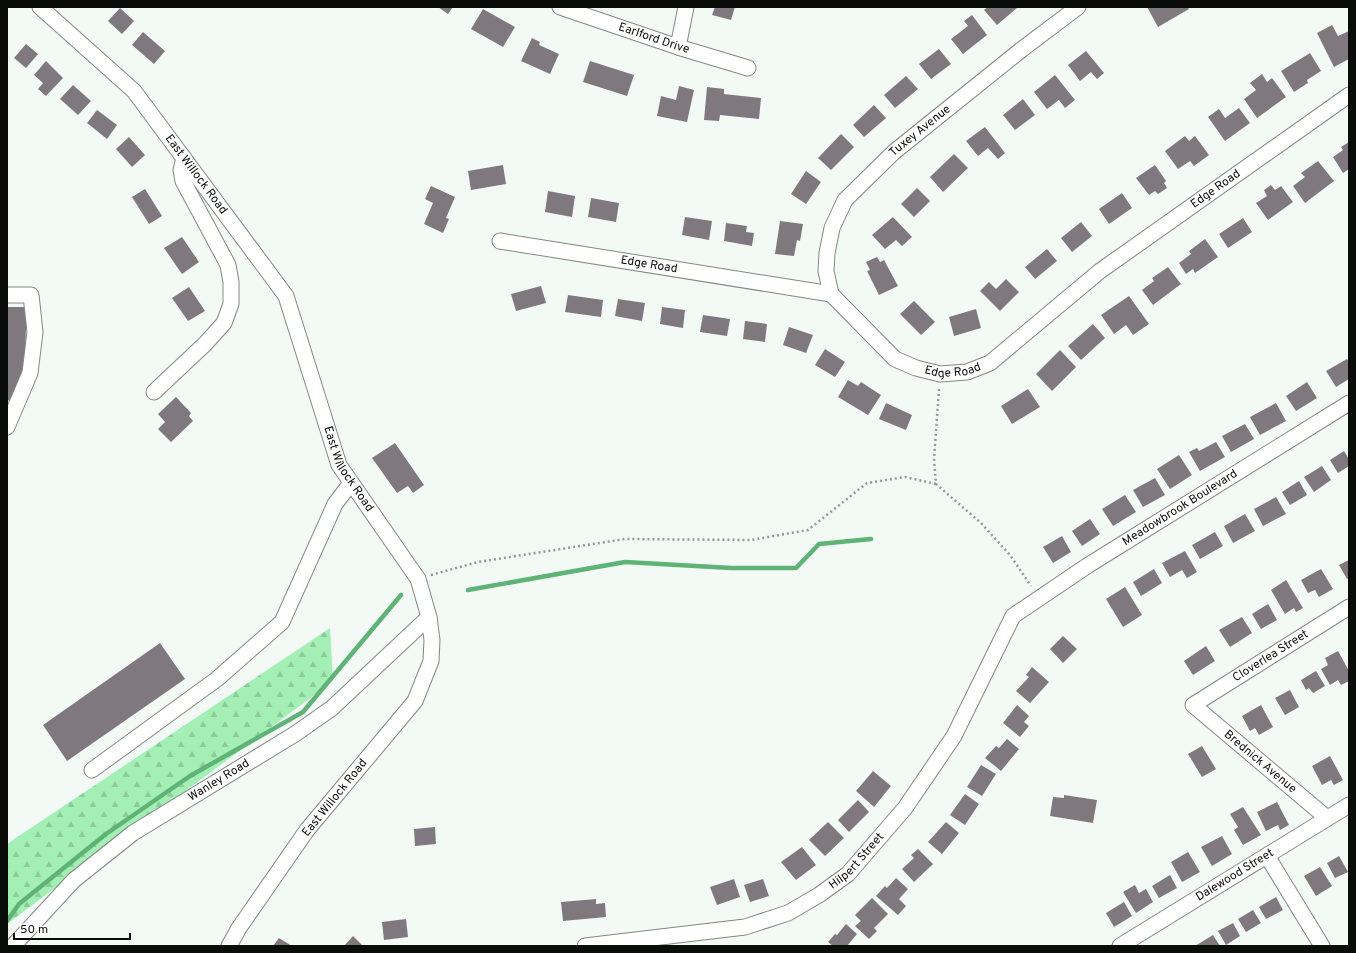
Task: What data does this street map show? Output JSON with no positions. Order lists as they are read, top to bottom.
{
  "streets": {
    "street": [
      "Earlford Drive",
      "Tuxey Avenue",
      "East Willock Road",
      "Edge Road",
      "Meadowbrook Boulevard",
      "Cloverlea Street",
      "Brednick Avenue",
      "Wanley Road",
      "Hilpert Street",
      "Dalewood Street"
    ]
  },
  "crossings": [
    ["Tuxey Avenue", "Edge Road"],
    ["East Willock Road", "Wanley Road"],
    ["Meadowbrook Boulevard", "Hilpert Street"],
    ["Cloverlea Street", "Brednick Avenue"],
    ["Brednick Avenue", "Dalewood Street"]
  ],
  "scale_bar": "50 m"
}
